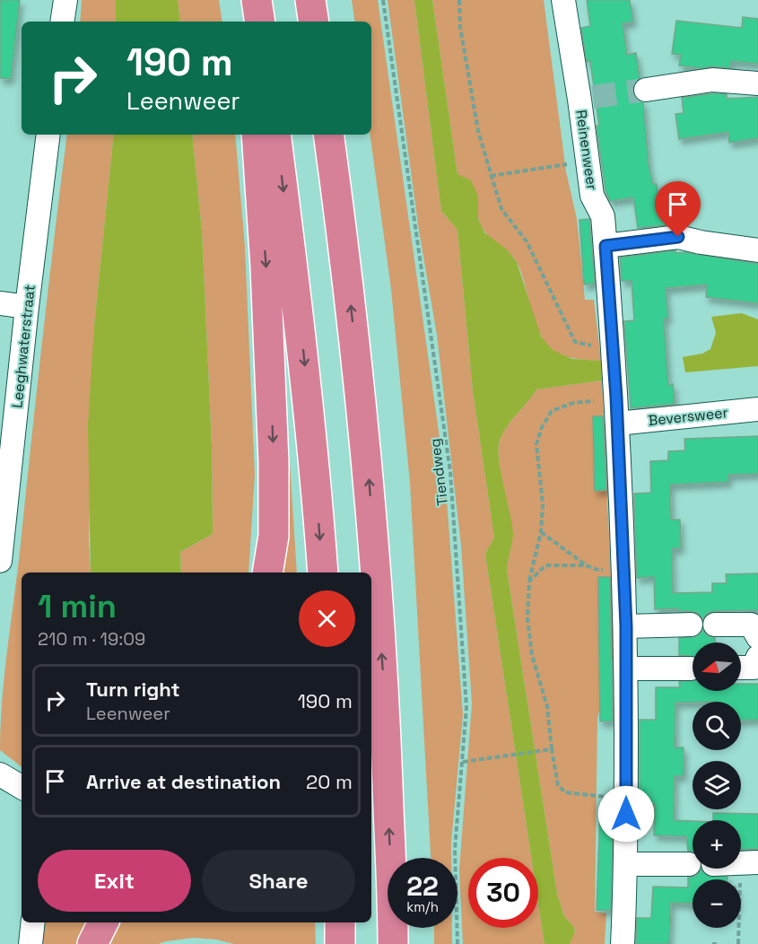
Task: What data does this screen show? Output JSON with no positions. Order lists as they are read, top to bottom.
{
  "streets": {
    "street": ["Reinenweer", "Leeghwaterstraat", "Beversweer"],
    "path": ["Tiendweg"]
  },
  "crossings": [
    ["Reinenweer", "Beversweer"]
  ],
  "north": "left",
  "page": {
    "turn": ["190 m", "Leenweer"],
    "heading": ["1 min", "210 m · 19:09"],
    "map_buttons": ["+", "−"],
    "list": [
      {
        "name": "Turn right",
        "note": "Leenweer",
        "value": "190 m"
      },
      {
        "name": "Arrive at destination",
        "value": "20 m"
      }
    ],
    "buttons": ["Exit", "Share"],
    "speed": "22 km/h",
    "limit": "30"
  }
}
